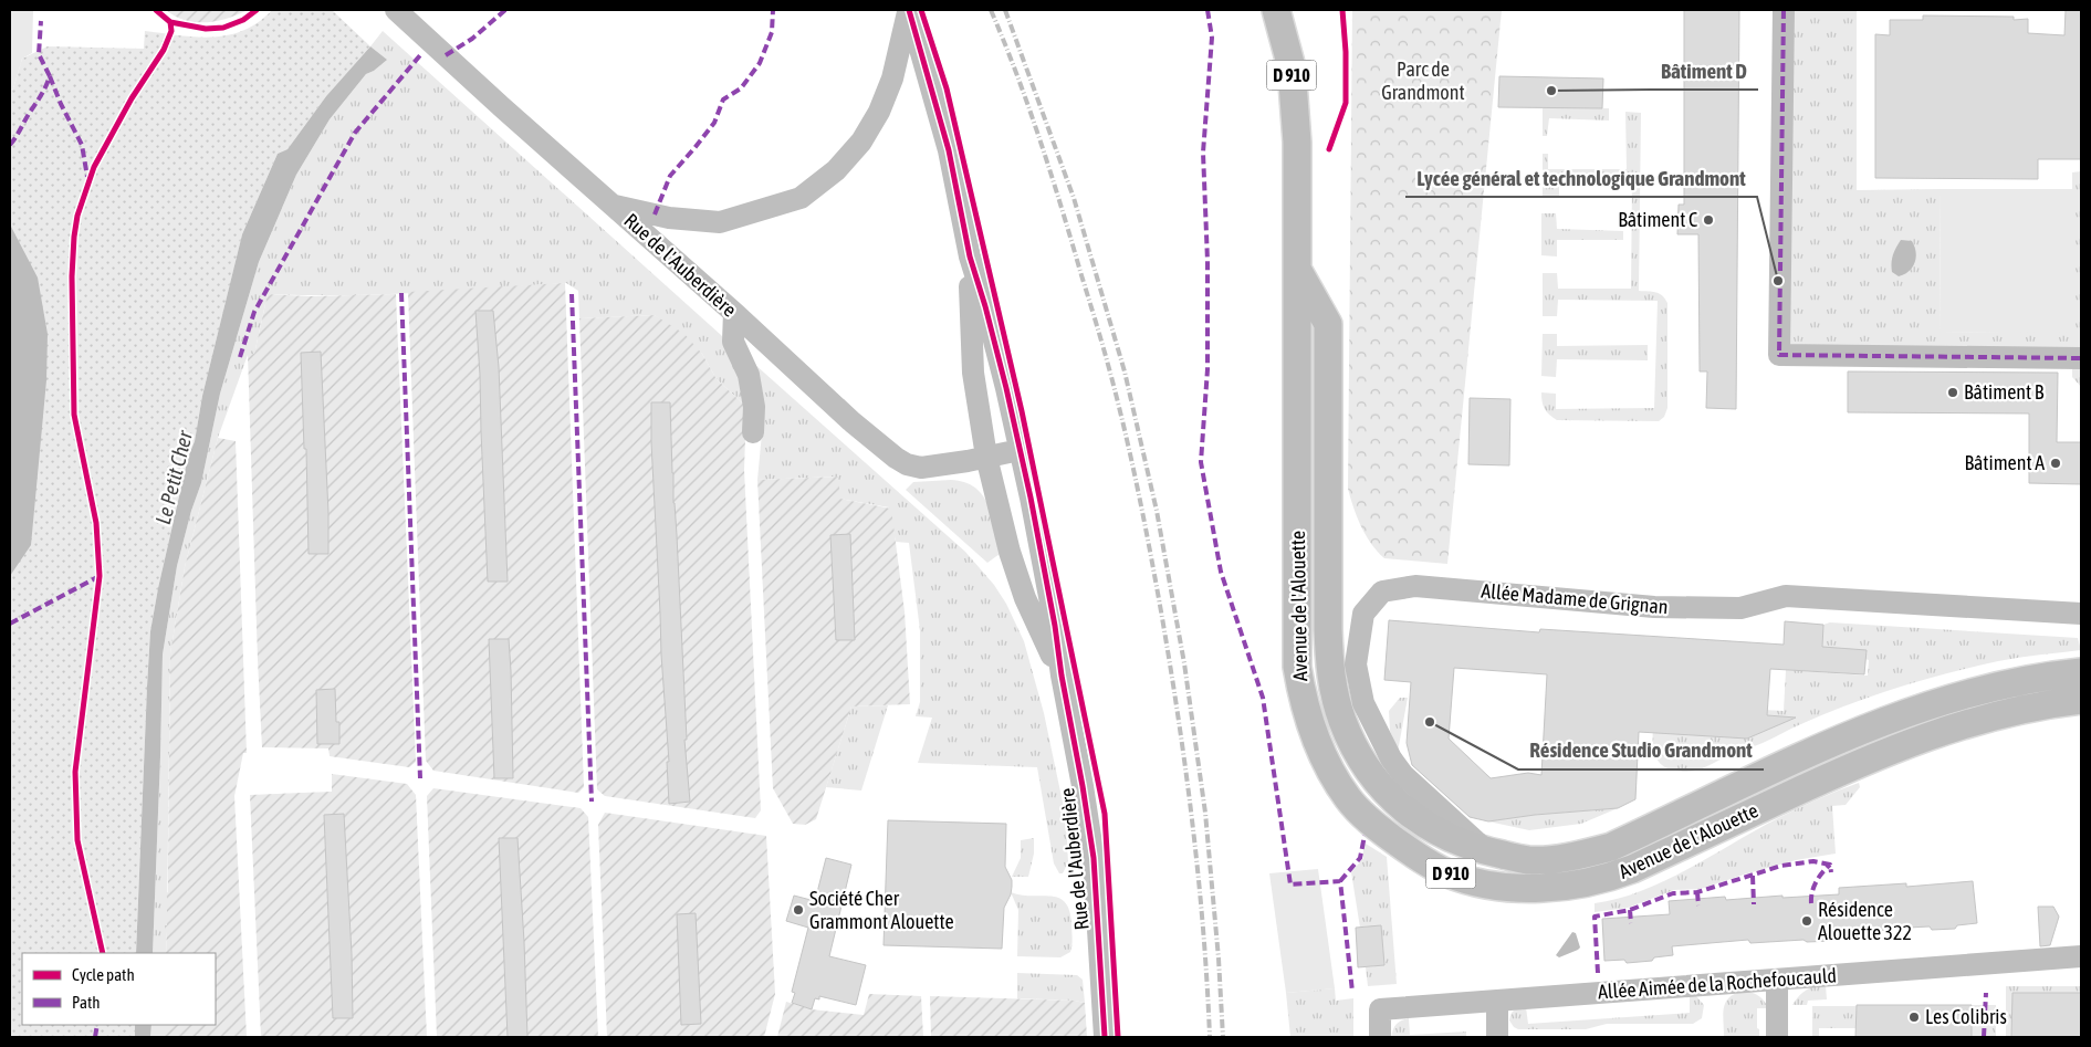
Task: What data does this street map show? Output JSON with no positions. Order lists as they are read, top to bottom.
{
  "streets": {
    "main road": ["D 910", "Avenue de l'Alouette"],
    "street": ["Rue de l'Auberdière", "Allée Madame de Grignan", "Allée Aimée de la Rochefoucauld"]
  },
  "crossings": [
    ["Allée Madame de Grignan", "Avenue de l'Alouette"]
  ],
  "water": ["Le Petit Cher"],
  "parks": ["Parc de Grandmont"],
  "places": [
    "Bâtiment D",
    "Bâtiment C",
    "Lycée général et technologique Grandmont",
    "Bâtiment B",
    "Bâtiment A",
    "Résidence Studio Grandmont",
    "Société Cher Grammont Alouette",
    "Résidence Alouette 322",
    "Les Colibris"
  ],
  "legend": ["Cycle path", "Path"]
}
